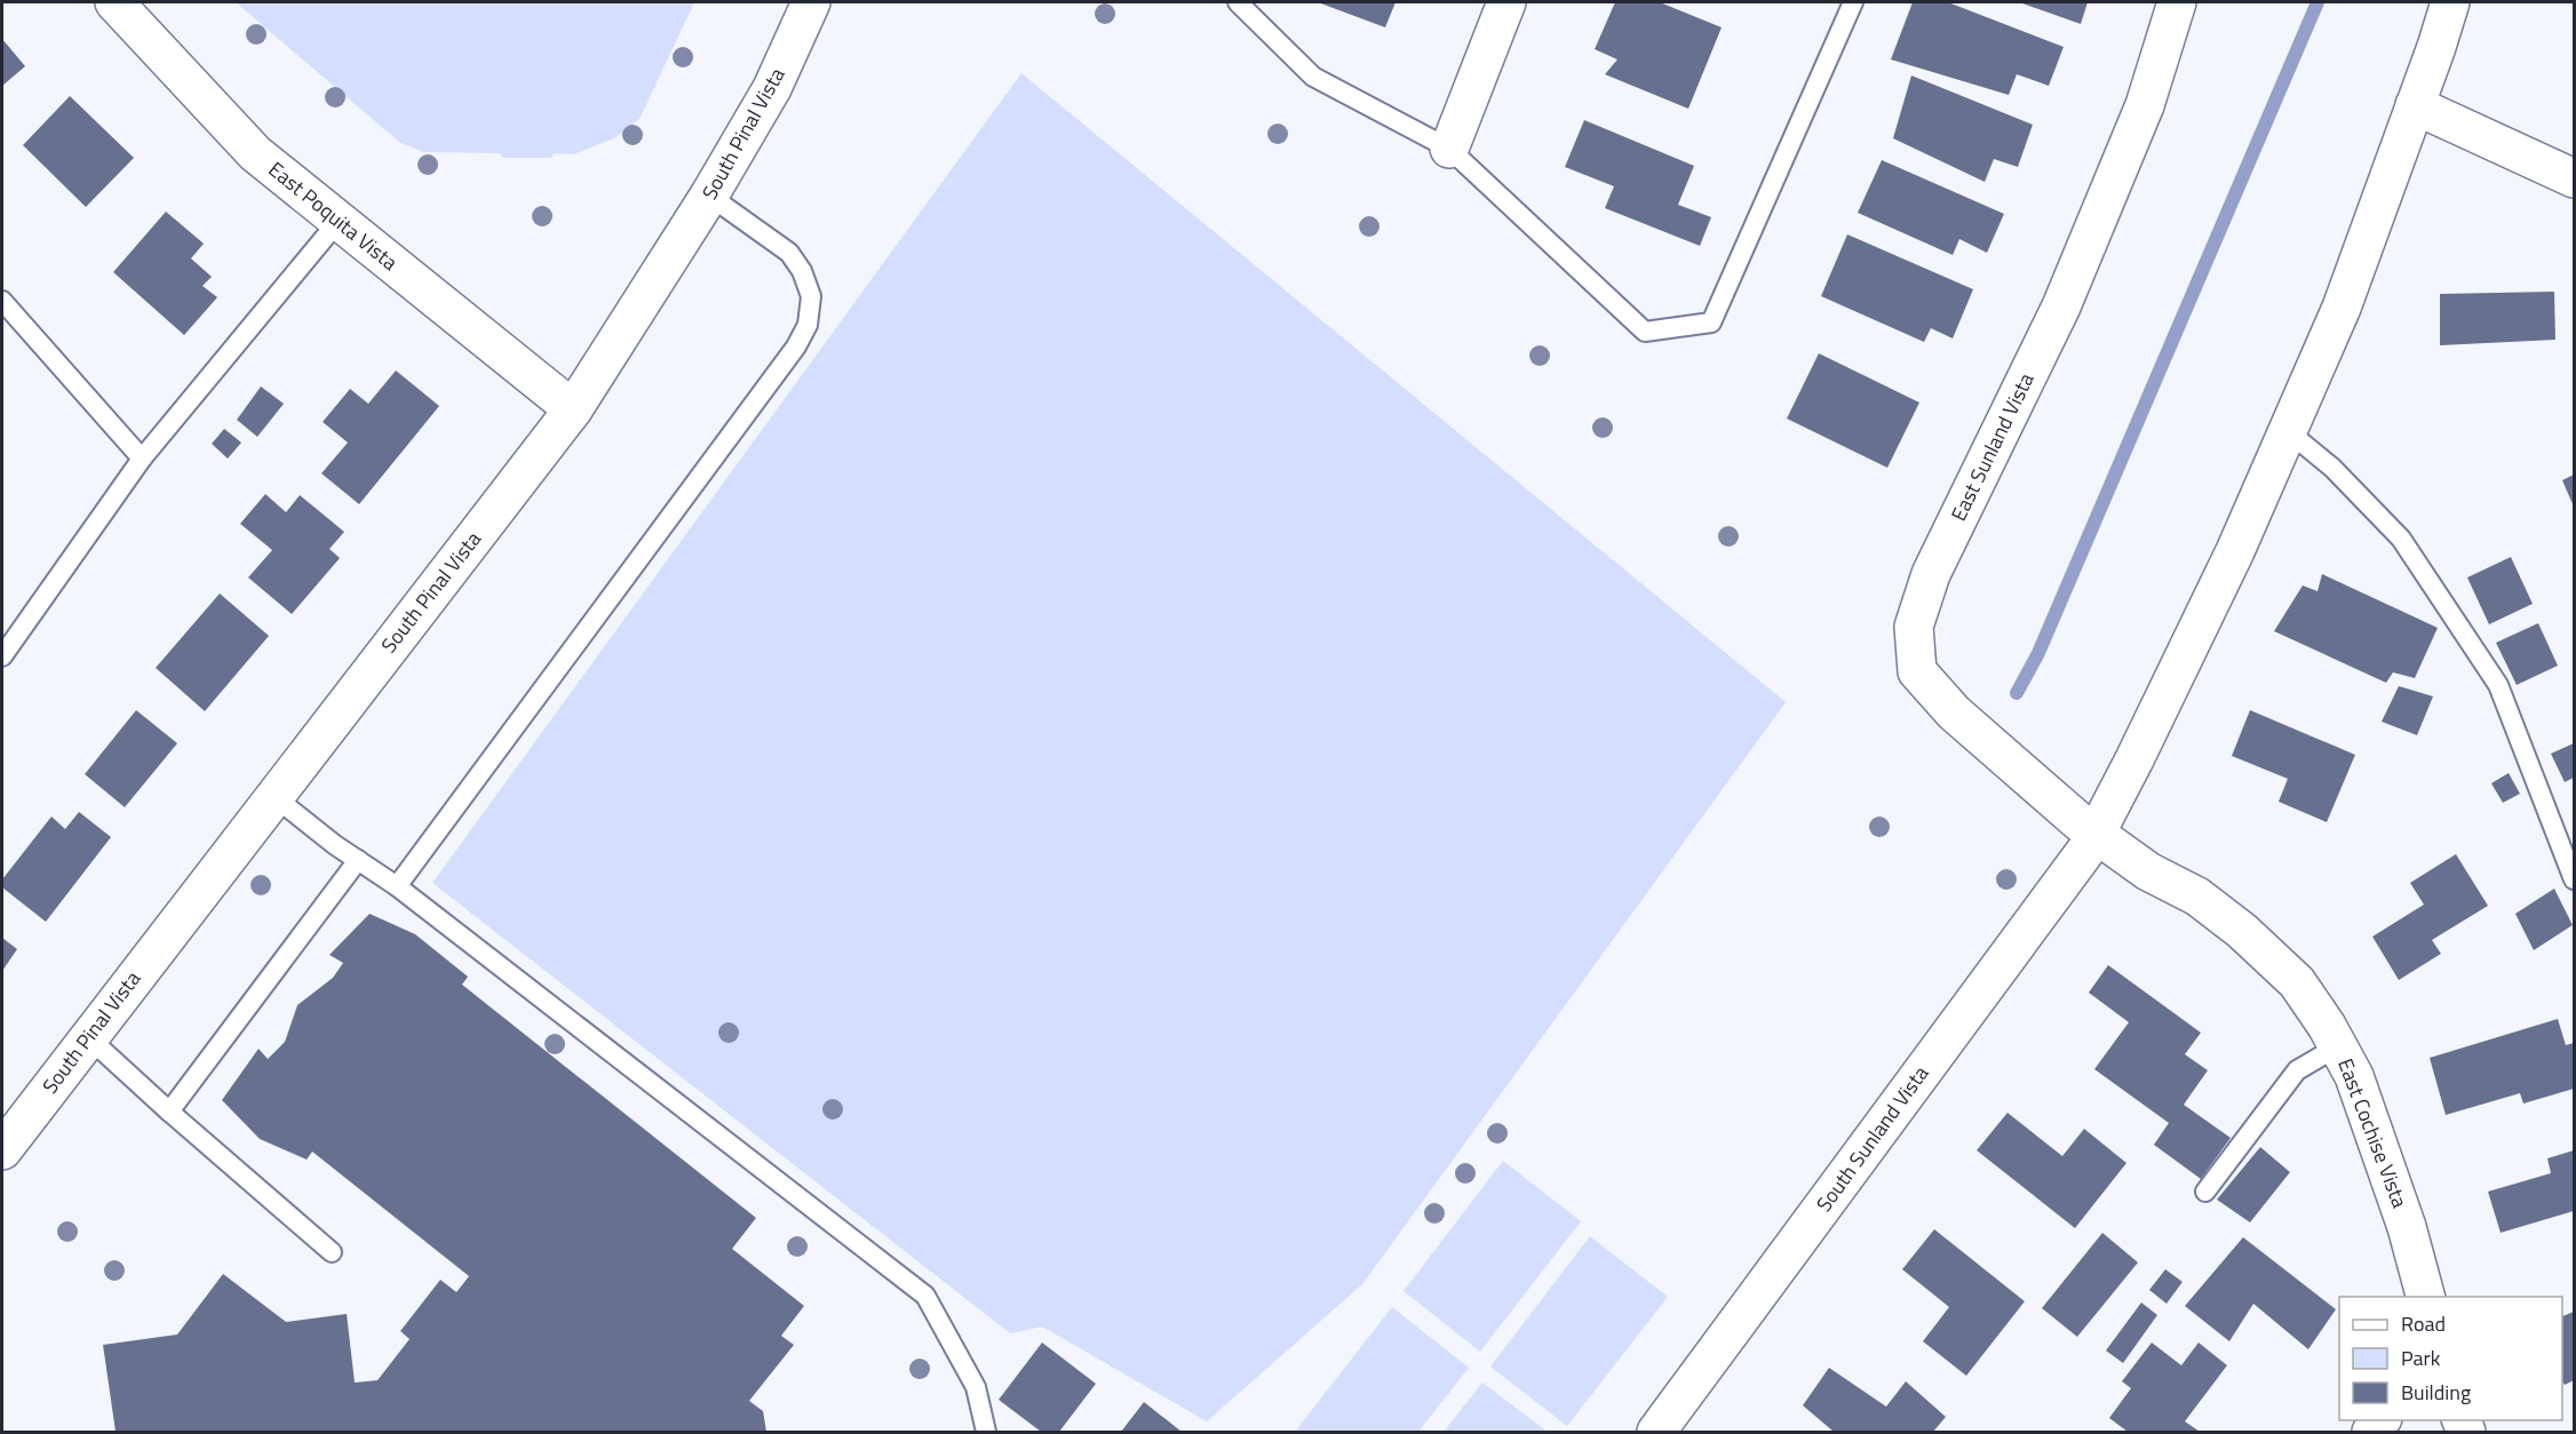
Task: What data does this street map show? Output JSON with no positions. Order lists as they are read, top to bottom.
{
  "streets": {
    "street": [
      "South Pinal Vista",
      "East Poquita Vista",
      "East Sunland Vista",
      "East Cochise Vista",
      "South Sunland Vista"
    ]
  },
  "crossings": [
    ["South Pinal Vista", "East Poquita Vista"],
    ["East Sunland Vista", "East Cochise Vista"],
    ["East Sunland Vista", "South Sunland Vista"],
    ["East Cochise Vista", "South Sunland Vista"]
  ],
  "legend": ["Road", "Park", "Building"]
}
